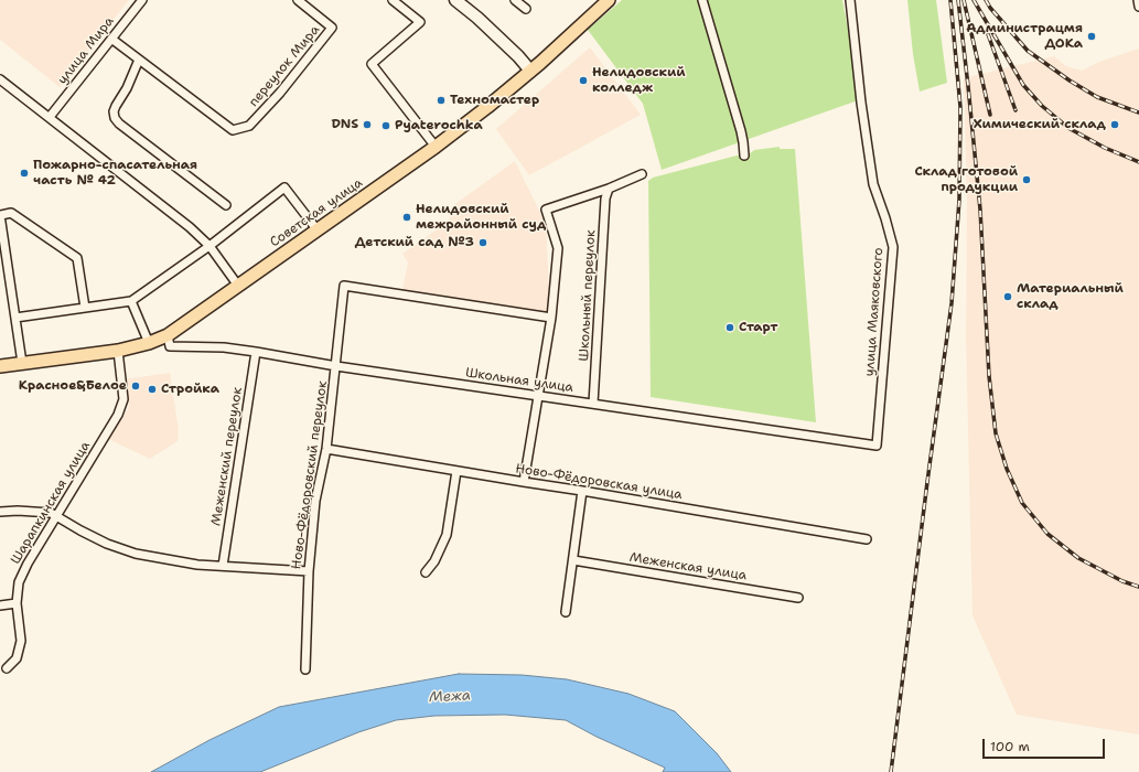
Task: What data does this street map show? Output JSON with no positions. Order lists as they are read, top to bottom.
{
  "streets": {
    "main road": ["Советская улица"],
    "street": [
      "улица Мира",
      "переулок Мира",
      "Школьный переулок",
      "улица Маяковского",
      "Школьная улица",
      "Меженский переулок",
      "Ново-Фёдоровский переулок",
      "Ново-Фёдоровская улица",
      "Шарапкинская улица",
      "Меженская улица"
    ]
  },
  "crossings": [
    ["улица Мира", "переулок Мира"],
    ["Советская улица", "Школьная улица"],
    ["Советская улица", "Шарапкинская улица"],
    ["Школьный переулок", "Школьная улица"],
    ["улица Маяковского", "Школьная улица"],
    ["Школьная улица", "Меженский переулок"],
    ["Школьная улица", "Ново-Фёдоровский переулок"],
    ["Ново-Фёдоровский переулок", "Ново-Фёдоровская улица"]
  ],
  "water": ["Межа"],
  "places": [
    "Администрацмя ДОКа",
    "Нелидовский колледж",
    "Техномастер",
    "DNS",
    "Химический склад",
    "Pyaterochka",
    "Пожарно-спасательная часть № 42",
    "Склад готовой продукции",
    "Нелидовский межрайонный суд",
    "Детский сад №3",
    "Материальный склад",
    "Старт",
    "Красное&Белое",
    "Стройка"
  ],
  "scale_bar": "100 m"
}
